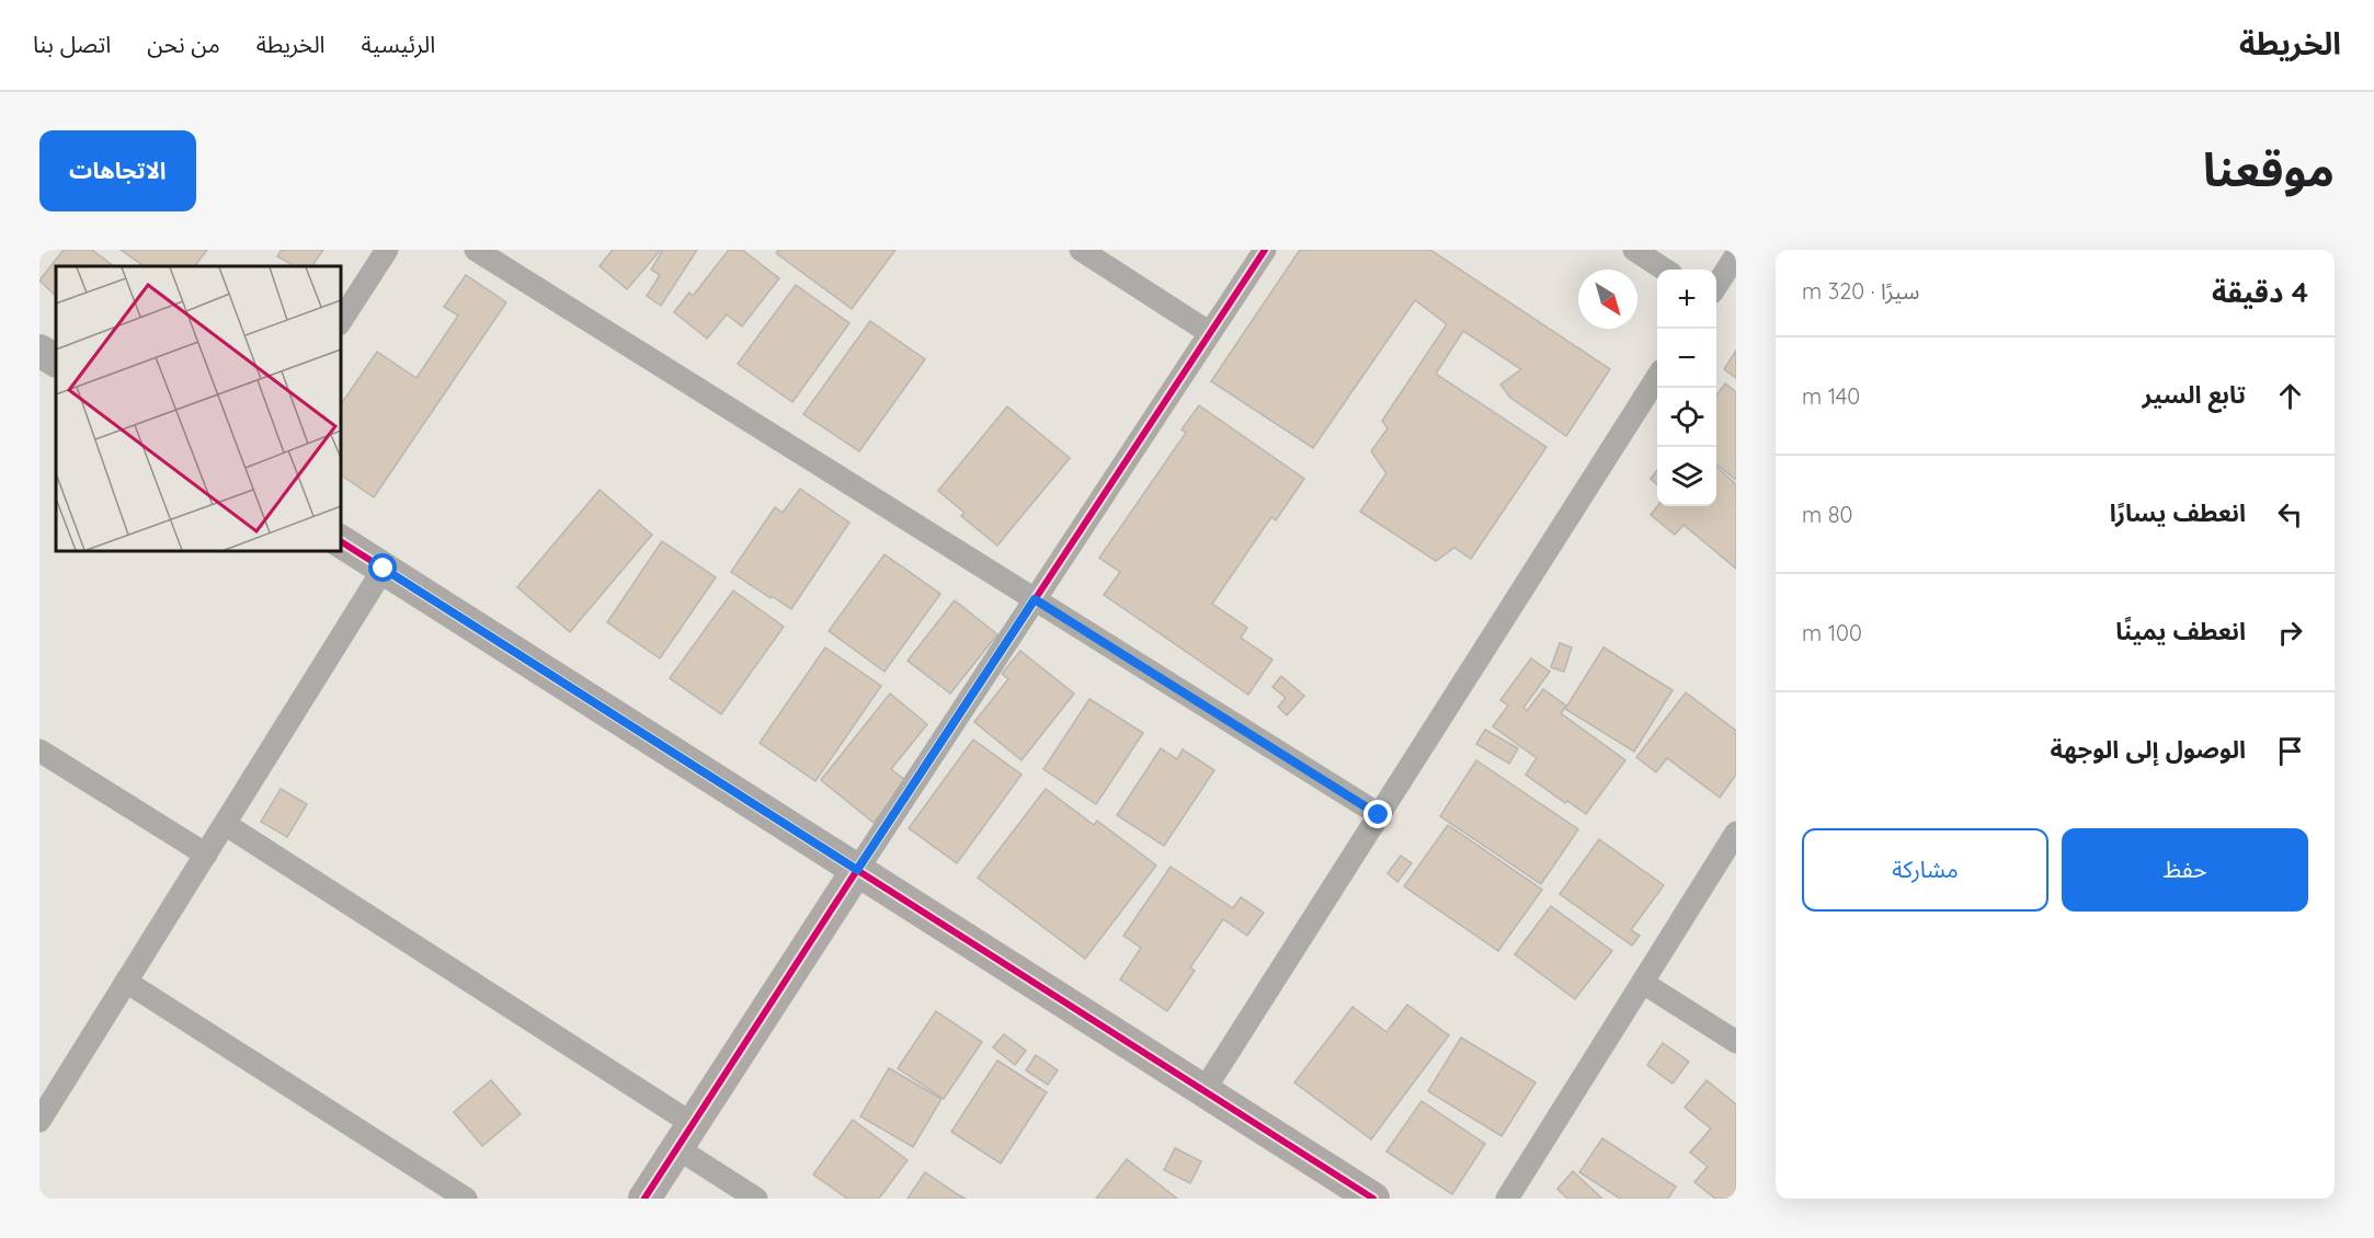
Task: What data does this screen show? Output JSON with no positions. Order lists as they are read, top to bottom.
{
  "north": "bottom right",
  "page": {
    "header": "الخريطة",
    "nav": [
      "الرئيسية",
      "الخريطة",
      "من نحن",
      "اتصل بنا"
    ],
    "title": "موقعنا",
    "buttons": [
      "الاتجاهات",
      ["حفظ", "مشاركة"]
    ],
    "heading": ["4 دقيقة", "سيرًا · 320 m"],
    "map_buttons": ["+", "−"],
    "list": [
      ["تابع السير", "140 m"],
      ["انعطف يسارًا", "80 m"],
      ["انعطف يمينًا", "100 m"],
      "الوصول إلى الوجهة"
    ]
  }
}
